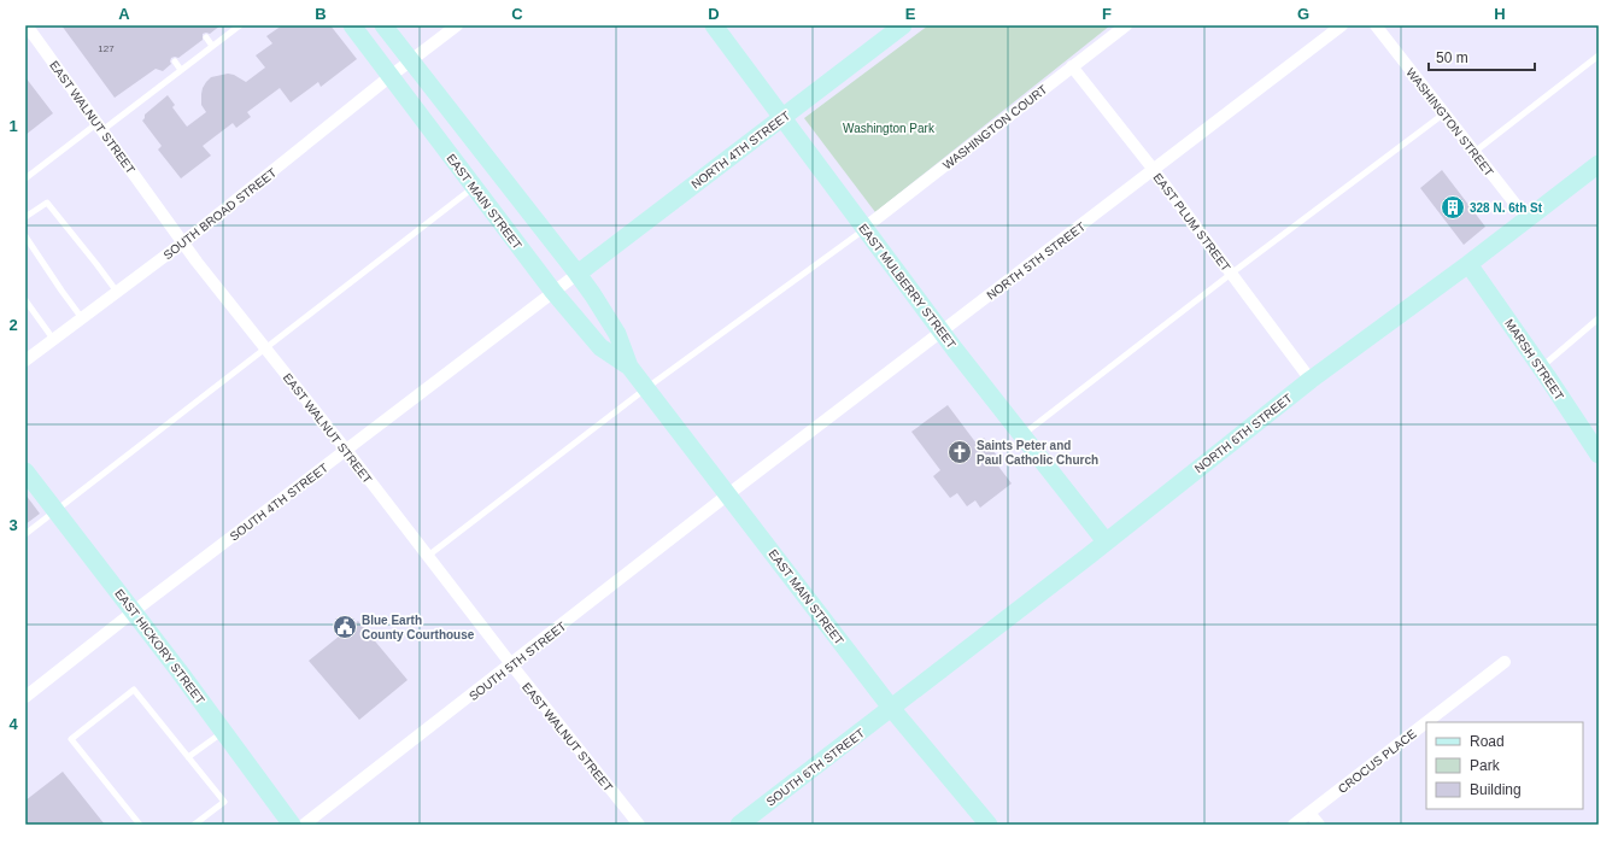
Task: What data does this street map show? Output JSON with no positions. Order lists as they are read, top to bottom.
{
  "streets": {
    "street": [
      "EAST WALNUT STREET",
      "WASHINGTON STREET",
      "WASHINGTON COURT",
      "NORTH 4TH STREET",
      "EAST MAIN STREET",
      "SOUTH BROAD STREET",
      "EAST PLUM STREET",
      "NORTH 5TH STREET",
      "EAST MULBERRY STREET",
      "MARSH STREET",
      "NORTH 6TH STREET",
      "SOUTH 4TH STREET",
      "EAST HICKORY STREET",
      "SOUTH 5TH STREET",
      "CROCUS PLACE",
      "SOUTH 6TH STREET"
    ]
  },
  "crossings": [
    ["EAST WALNUT STREET", "SOUTH BROAD STREET"],
    ["EAST WALNUT STREET", "SOUTH 4TH STREET"],
    ["EAST WALNUT STREET", "SOUTH 5TH STREET"],
    ["WASHINGTON STREET", "NORTH 6TH STREET"],
    ["WASHINGTON COURT", "EAST PLUM STREET"],
    ["WASHINGTON COURT", "EAST MULBERRY STREET"],
    ["NORTH 4TH STREET", "EAST MAIN STREET"],
    ["NORTH 4TH STREET", "EAST MULBERRY STREET"],
    ["NORTH 4TH STREET", "SOUTH 4TH STREET"],
    ["EAST MAIN STREET", "SOUTH BROAD STREET"],
    ["EAST MAIN STREET", "NORTH 5TH STREET"],
    ["EAST MAIN STREET", "NORTH 6TH STREET"],
    ["EAST MAIN STREET", "SOUTH 4TH STREET"],
    ["EAST MAIN STREET", "SOUTH 5TH STREET"],
    ["EAST MAIN STREET", "SOUTH 6TH STREET"],
    ["EAST PLUM STREET", "NORTH 5TH STREET"],
    ["EAST PLUM STREET", "NORTH 6TH STREET"],
    ["NORTH 5TH STREET", "EAST MULBERRY STREET"],
    ["NORTH 5TH STREET", "SOUTH 5TH STREET"],
    ["EAST MULBERRY STREET", "NORTH 6TH STREET"],
    ["MARSH STREET", "NORTH 6TH STREET"],
    ["NORTH 6TH STREET", "SOUTH 6TH STREET"],
    ["SOUTH 4TH STREET", "EAST HICKORY STREET"]
  ],
  "parks": ["Washington Park"],
  "places": {
    "building": ["328 N. 6th St"],
    "church": ["Saints Peter and Paul Catholic Church"],
    "public building": ["Blue Earth County Courthouse"]
  },
  "house_numbers": ["127"],
  "legend": ["Road", "Park", "Building"],
  "scale_bar": "50 m",
  "grid": {
    "columns": [
      "A",
      "B",
      "C",
      "D",
      "E",
      "F",
      "G",
      "H"
    ],
    "rows": [
      "1",
      "2",
      "3",
      "4"
    ]
  }
}
